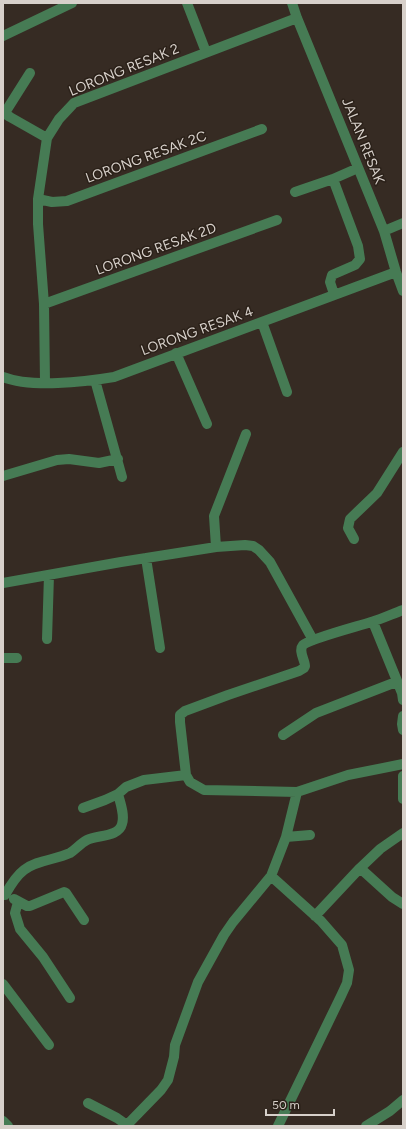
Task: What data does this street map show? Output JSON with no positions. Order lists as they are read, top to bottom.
{
  "streets": {
    "street": [
      "LORONG RESAK 2",
      "JALAN RESAK",
      "LORONG RESAK 2C",
      "LORONG RESAK 2D",
      "LORONG RESAK 4"
    ]
  },
  "crossings": [
    ["LORONG RESAK 2", "JALAN RESAK"],
    ["LORONG RESAK 2", "LORONG RESAK 2C"],
    ["LORONG RESAK 2", "LORONG RESAK 2D"],
    ["LORONG RESAK 2", "LORONG RESAK 4"],
    ["JALAN RESAK", "LORONG RESAK 4"]
  ],
  "scale_bar": "50 m"
}
